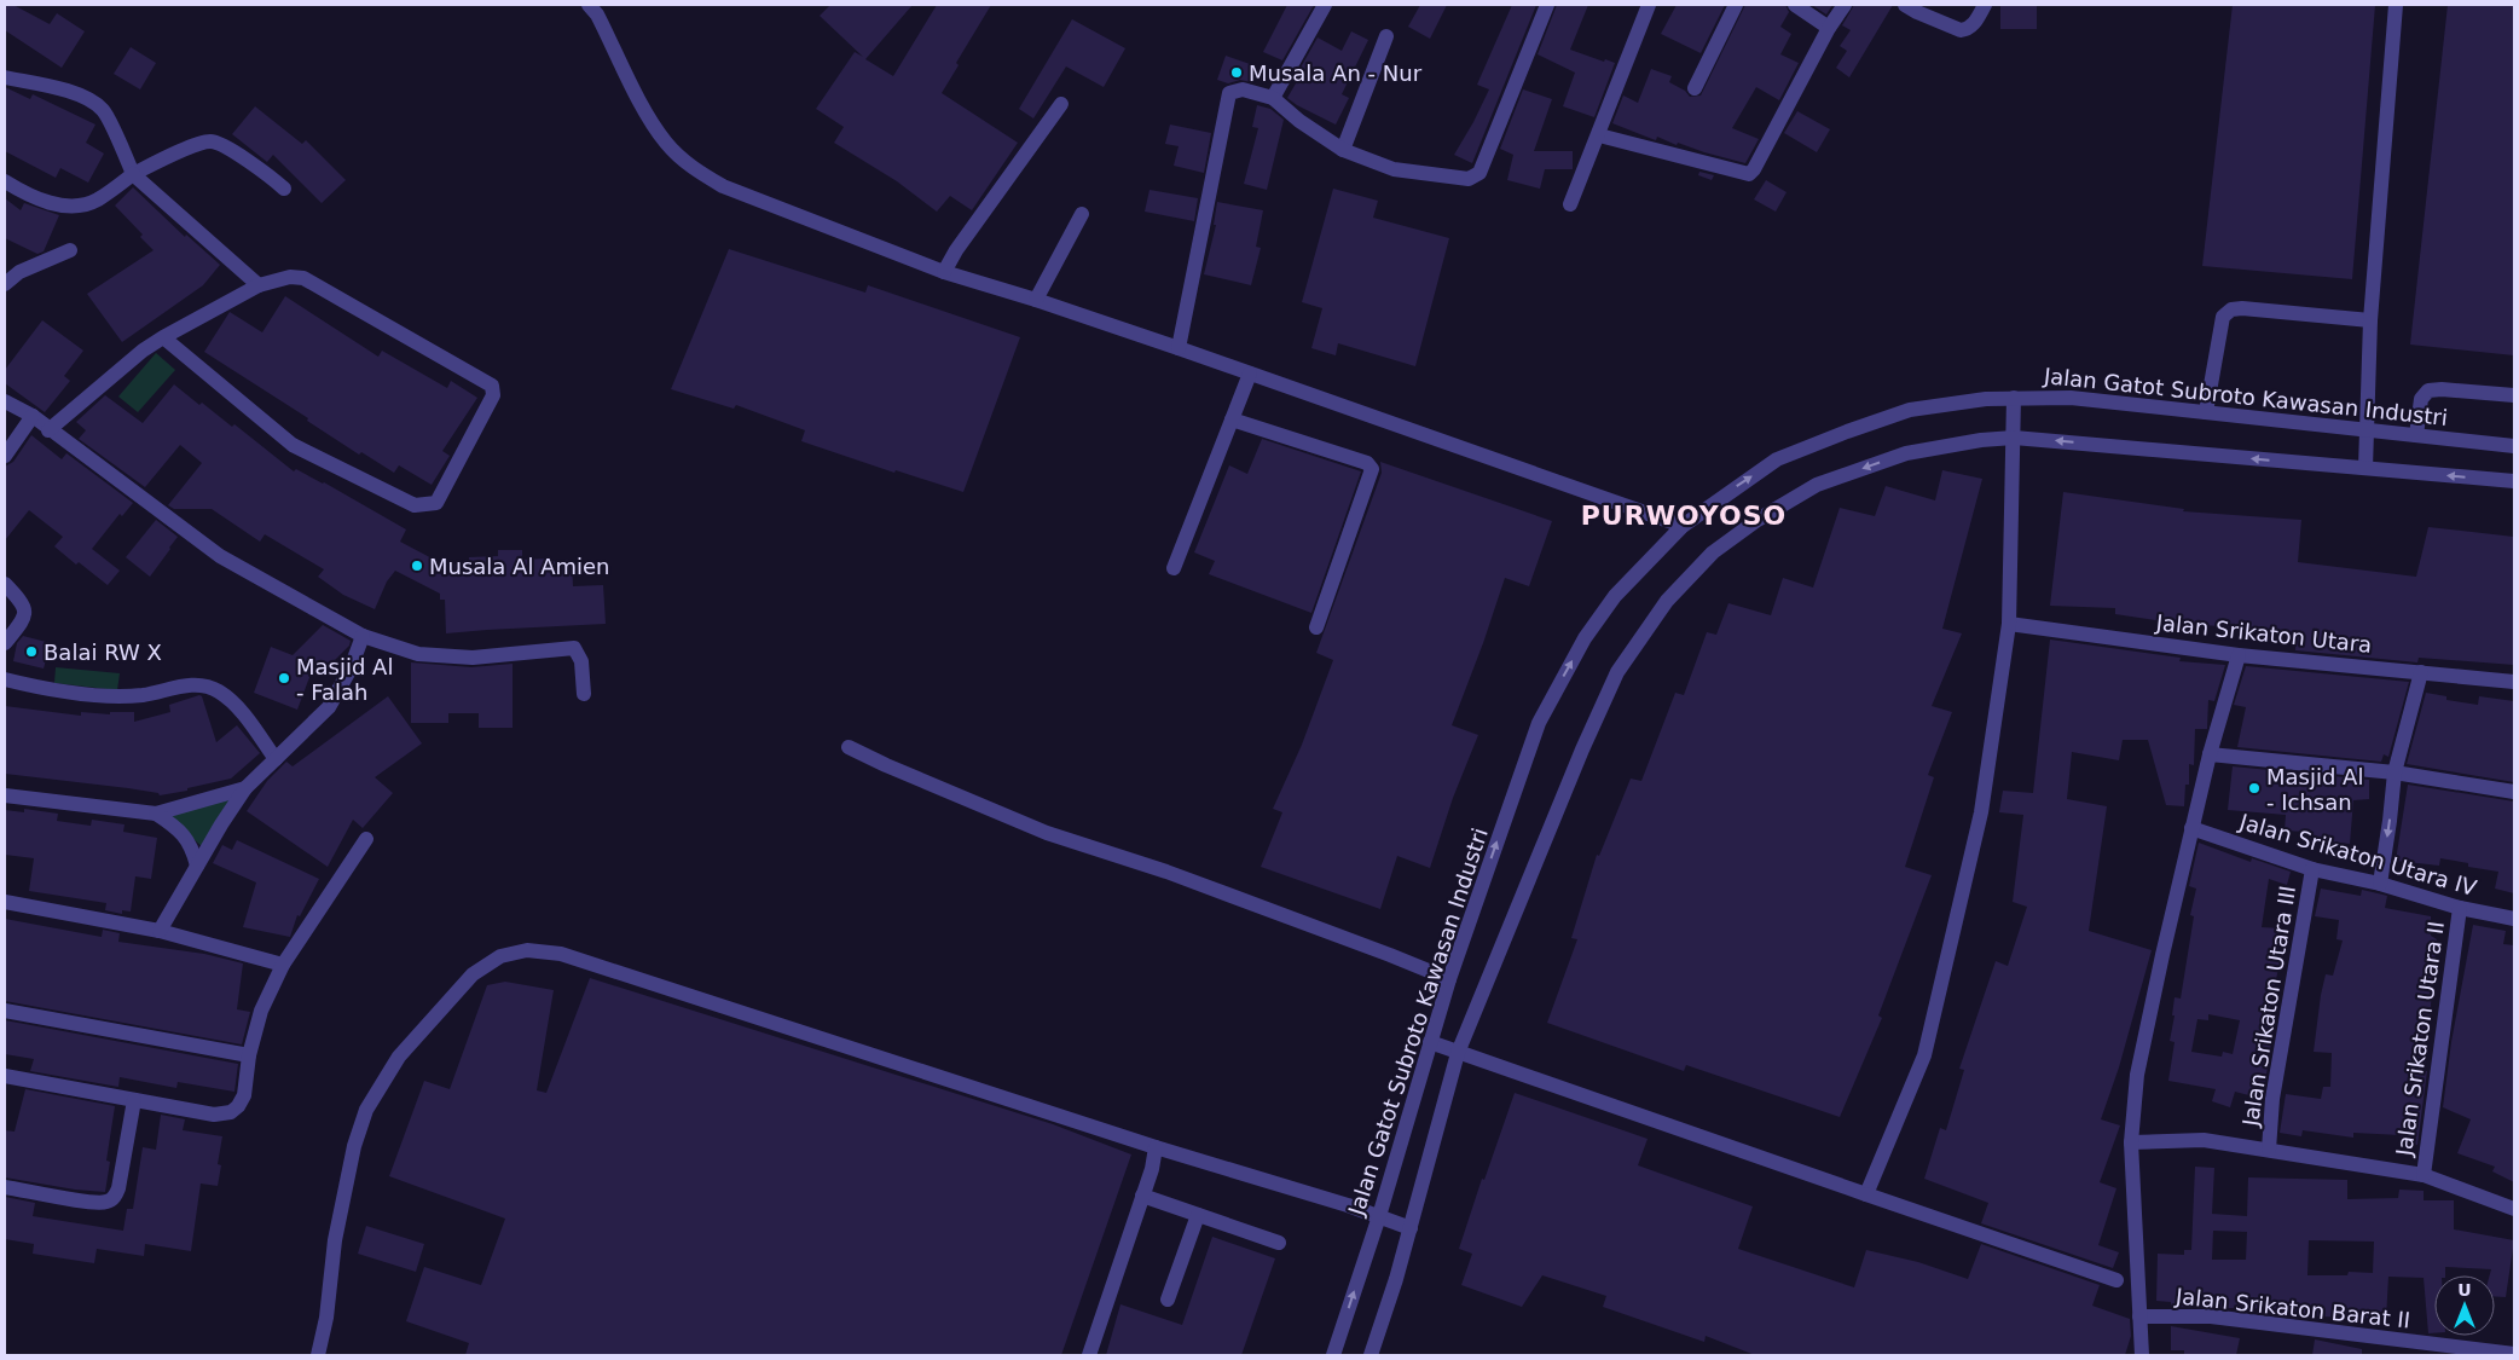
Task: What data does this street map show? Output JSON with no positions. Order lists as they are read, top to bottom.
{
  "streets": {
    "street": [
      "Jalan Gatot Subroto Kawasan Industri",
      "Jalan Srikaton Utara",
      "Jalan Srikaton Utara IV",
      "Jalan Srikaton Utara III",
      "Jalan Srikaton Utara II",
      "Jalan Srikaton Barat II"
    ]
  },
  "crossings": [
    ["Jalan Srikaton Utara IV", "Jalan Srikaton Utara III"],
    ["Jalan Srikaton Utara IV", "Jalan Srikaton Utara II"]
  ],
  "districts": ["PURWOYOSO"],
  "places": [
    "Musala An - Nur",
    "Musala Al Amien",
    "Balai RW X",
    "Masjid Al - Falah",
    "Masjid Al - Ichsan"
  ],
  "north": "top"
}
